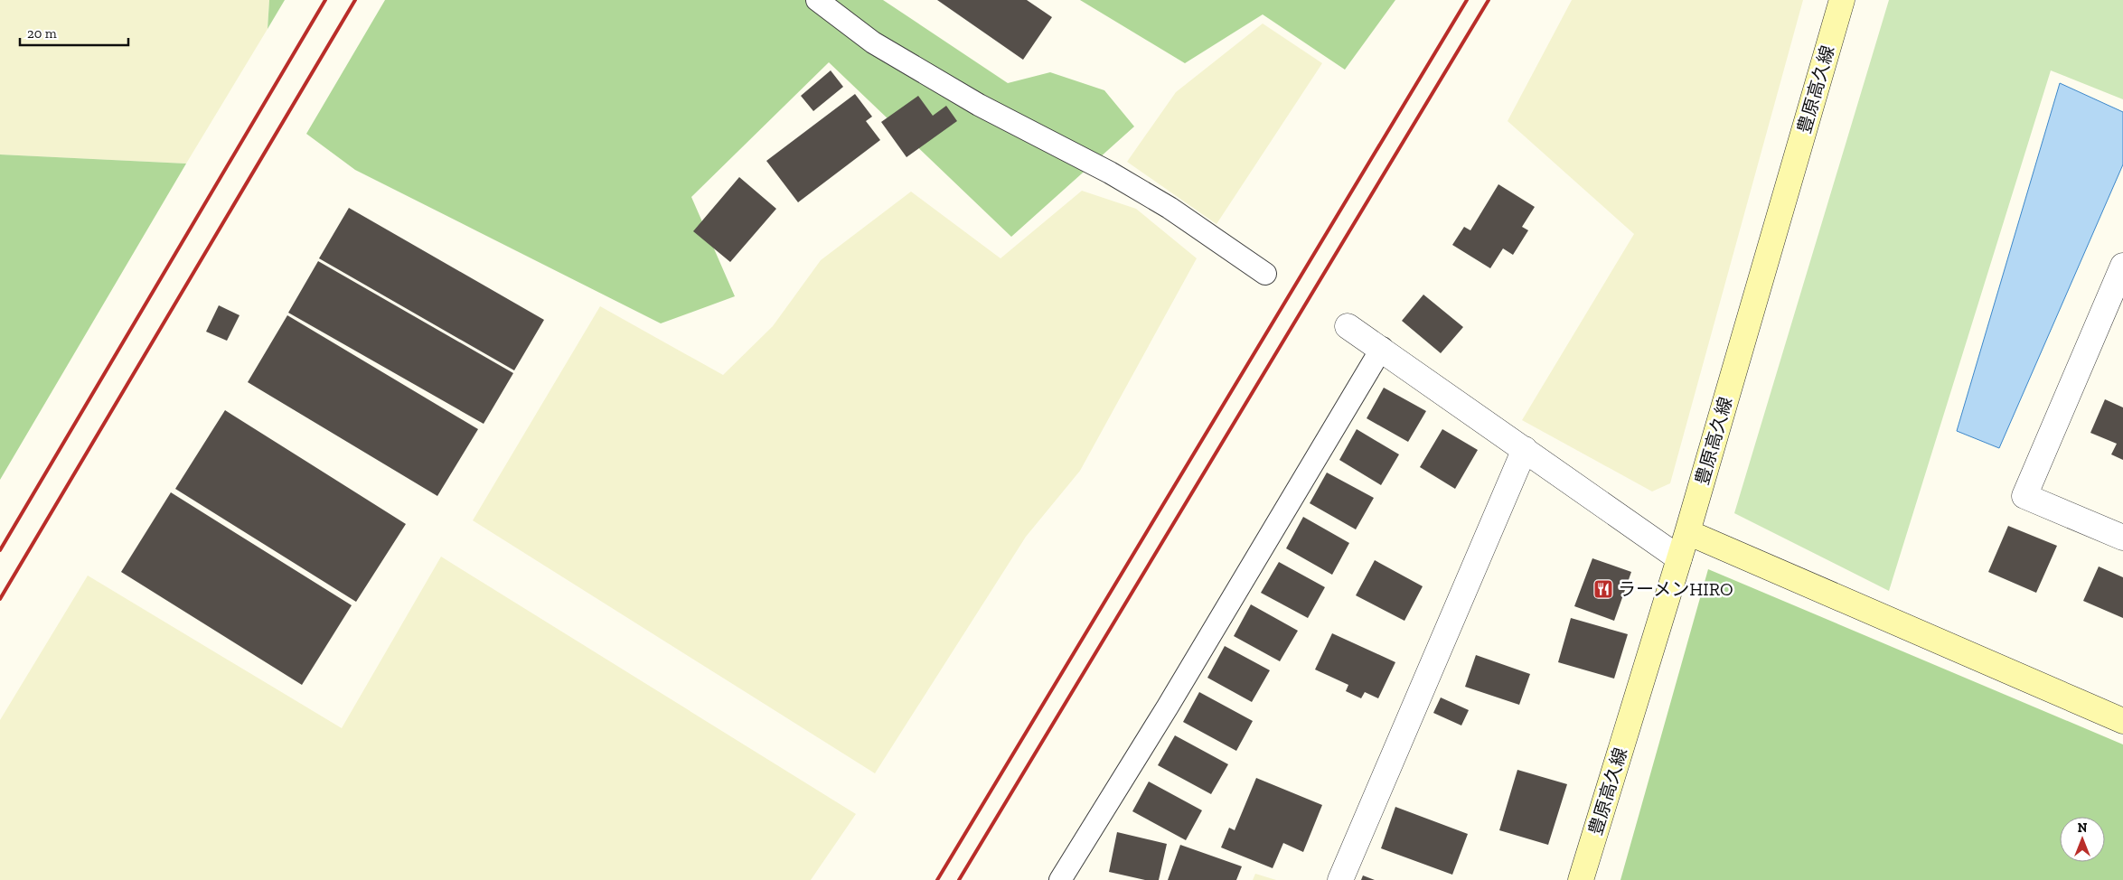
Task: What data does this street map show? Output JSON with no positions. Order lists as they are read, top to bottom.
{
  "streets": {
    "main road": ["豊原高久線"]
  },
  "places": {
    "restaurant": ["ラーメンHIRO"]
  },
  "scale_bar": "20 m",
  "north": "top"
}
